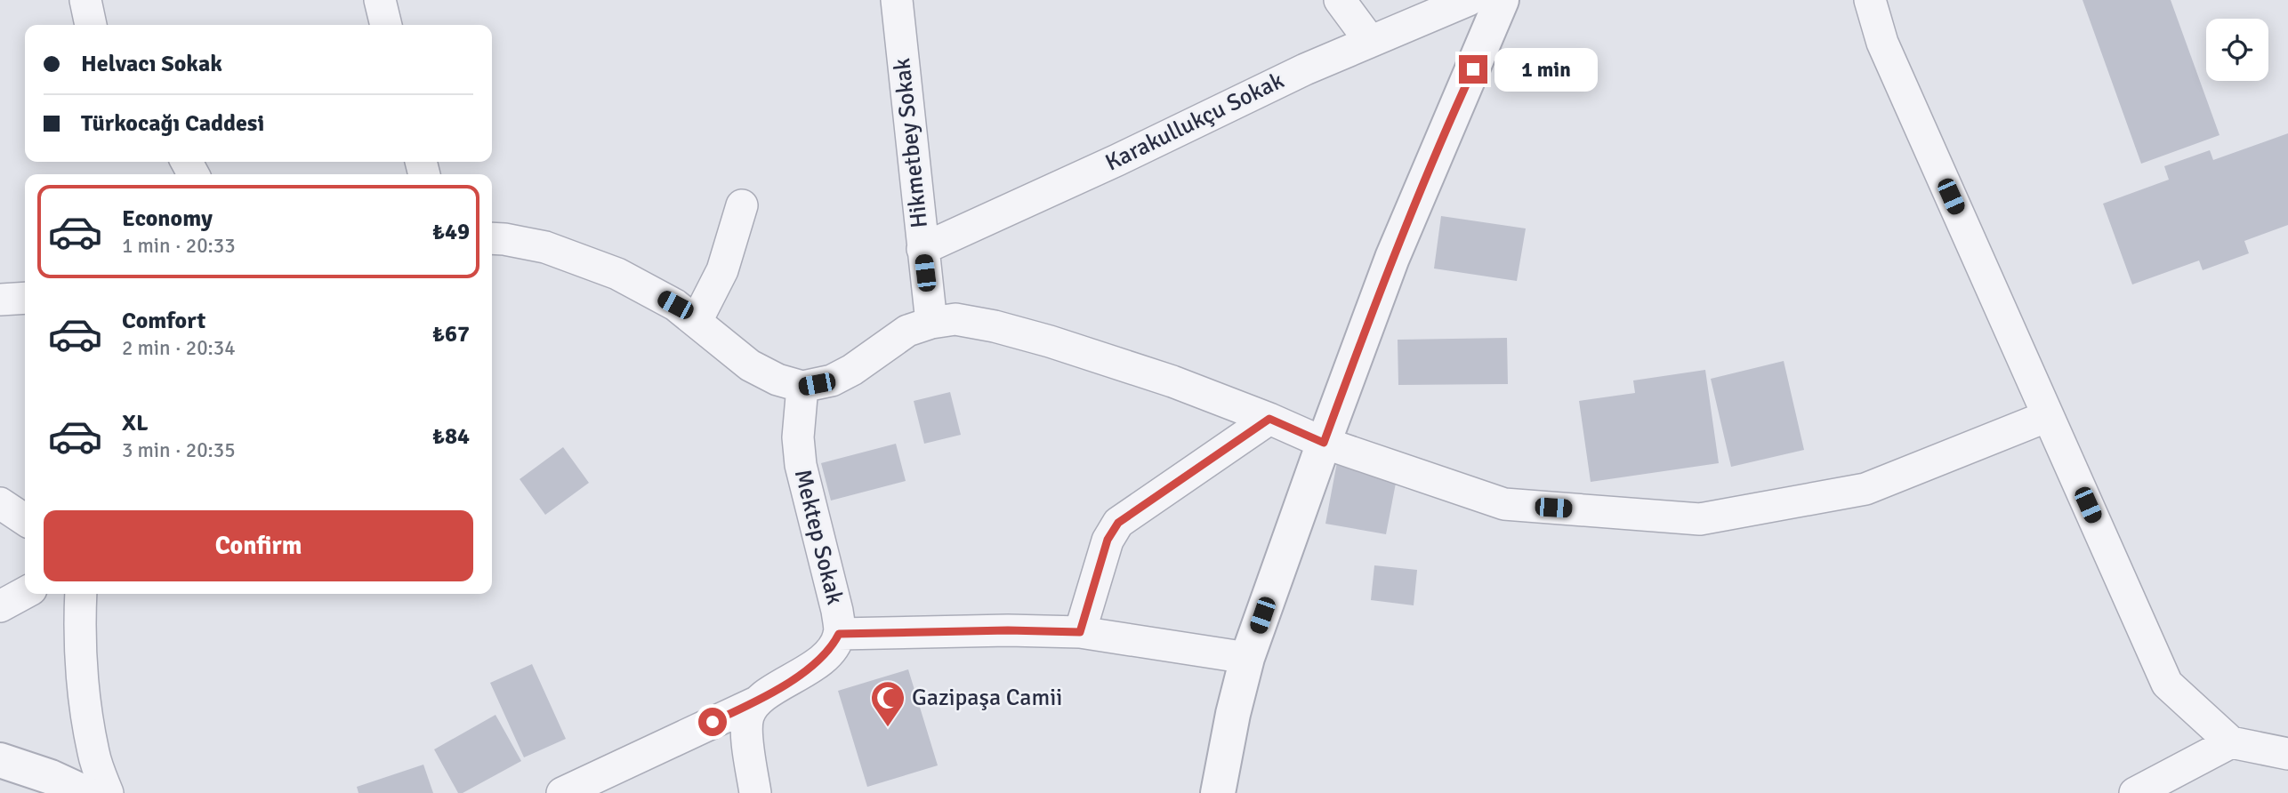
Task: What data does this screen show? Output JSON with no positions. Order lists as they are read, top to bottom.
{
  "streets": {
    "street": ["Karakullukçu Sokak", "Hikmetbey Sokak", "Mektep Sokak"]
  },
  "crossings": [
    ["Karakullukçu Sokak", "Hikmetbey Sokak"]
  ],
  "places": {
    "mosque": ["Gazipaşa Camii"]
  },
  "page": {
    "banner": ["Helvacı Sokak", "Türkocağı Caddesi"],
    "bubble": "1 min",
    "list": [
      {
        "name": "Economy",
        "note": "1 min · 20:33",
        "value": "₺49"
      },
      {
        "name": "Comfort",
        "note": "2 min · 20:34",
        "value": "₺67"
      },
      {
        "name": "XL",
        "note": "3 min · 20:35",
        "value": "₺84"
      }
    ],
    "buttons": "Confirm"
  }
}
